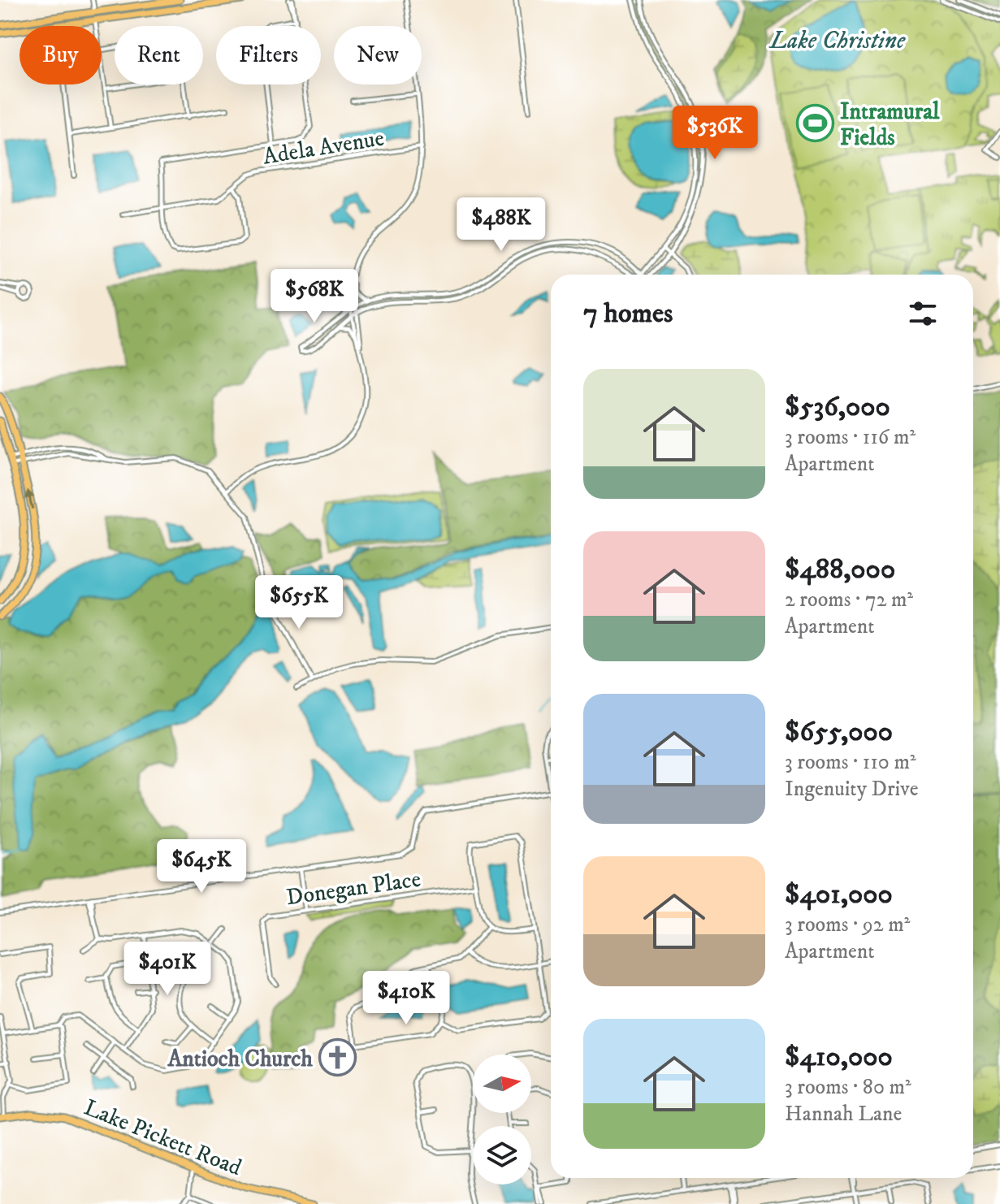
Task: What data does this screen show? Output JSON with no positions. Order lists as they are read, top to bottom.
{
  "streets": {
    "main road": ["Lake Pickett Road"],
    "street": ["Adela Avenue", "Donegan Place"]
  },
  "water": ["Lake Christine"],
  "places": {
    "sports": ["Intramural Fields"],
    "church": ["Antioch Church"]
  },
  "north": "right",
  "page": {
    "chip": [
      "Buy",
      "Rent",
      "Filters",
      "New"
    ],
    "price": [
      "$536K",
      "$488K",
      "$568K",
      "$655K",
      "$645K",
      "$401K",
      "$410K"
    ],
    "heading": "7 homes",
    "list": [
      {
        "name": "$536,000",
        "note": "3 rooms · 116 m² · Apartment"
      },
      {
        "name": "$488,000",
        "note": "2 rooms · 72 m² · Apartment"
      },
      {
        "name": "$655,000",
        "note": "3 rooms · 110 m² · Ingenuity Drive"
      },
      {
        "name": "$401,000",
        "note": "3 rooms · 92 m² · Apartment"
      },
      {
        "name": "$410,000",
        "note": "3 rooms · 80 m² · Hannah Lane"
      }
    ]
  }
}
